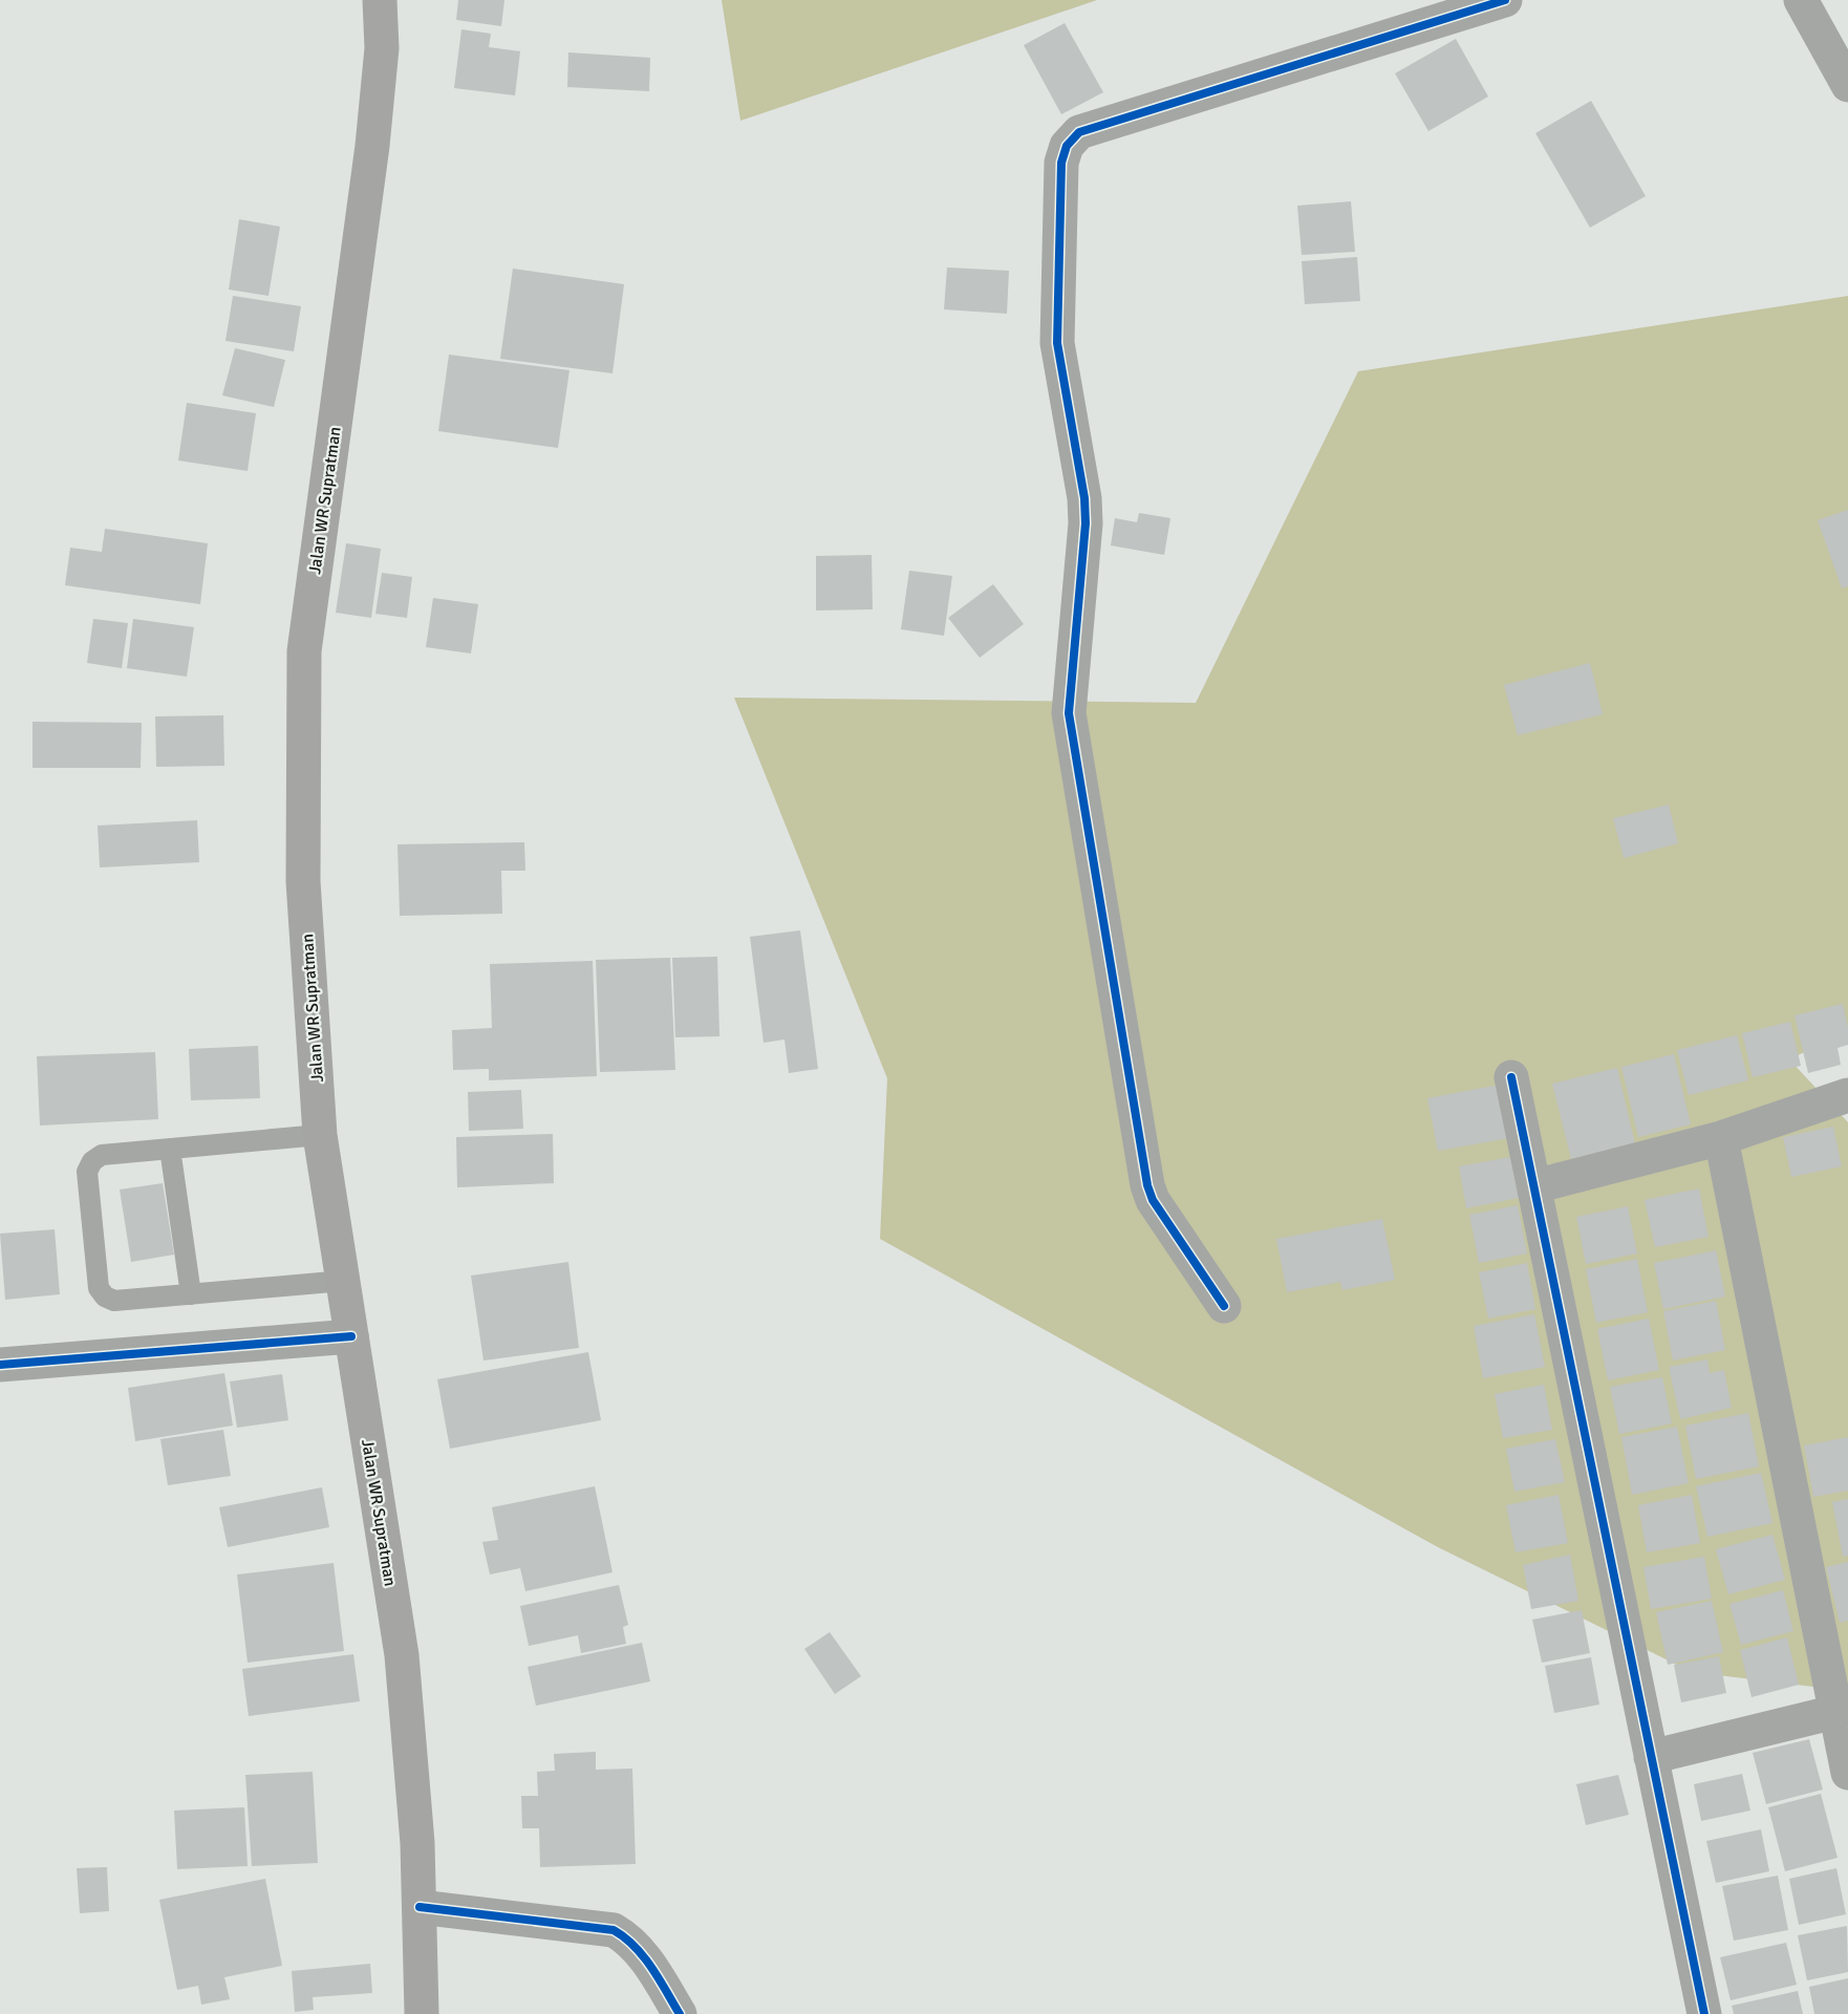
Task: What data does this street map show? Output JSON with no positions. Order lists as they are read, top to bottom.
{
  "streets": {
    "highway": ["Jalan WR Supratman"]
  }
}
